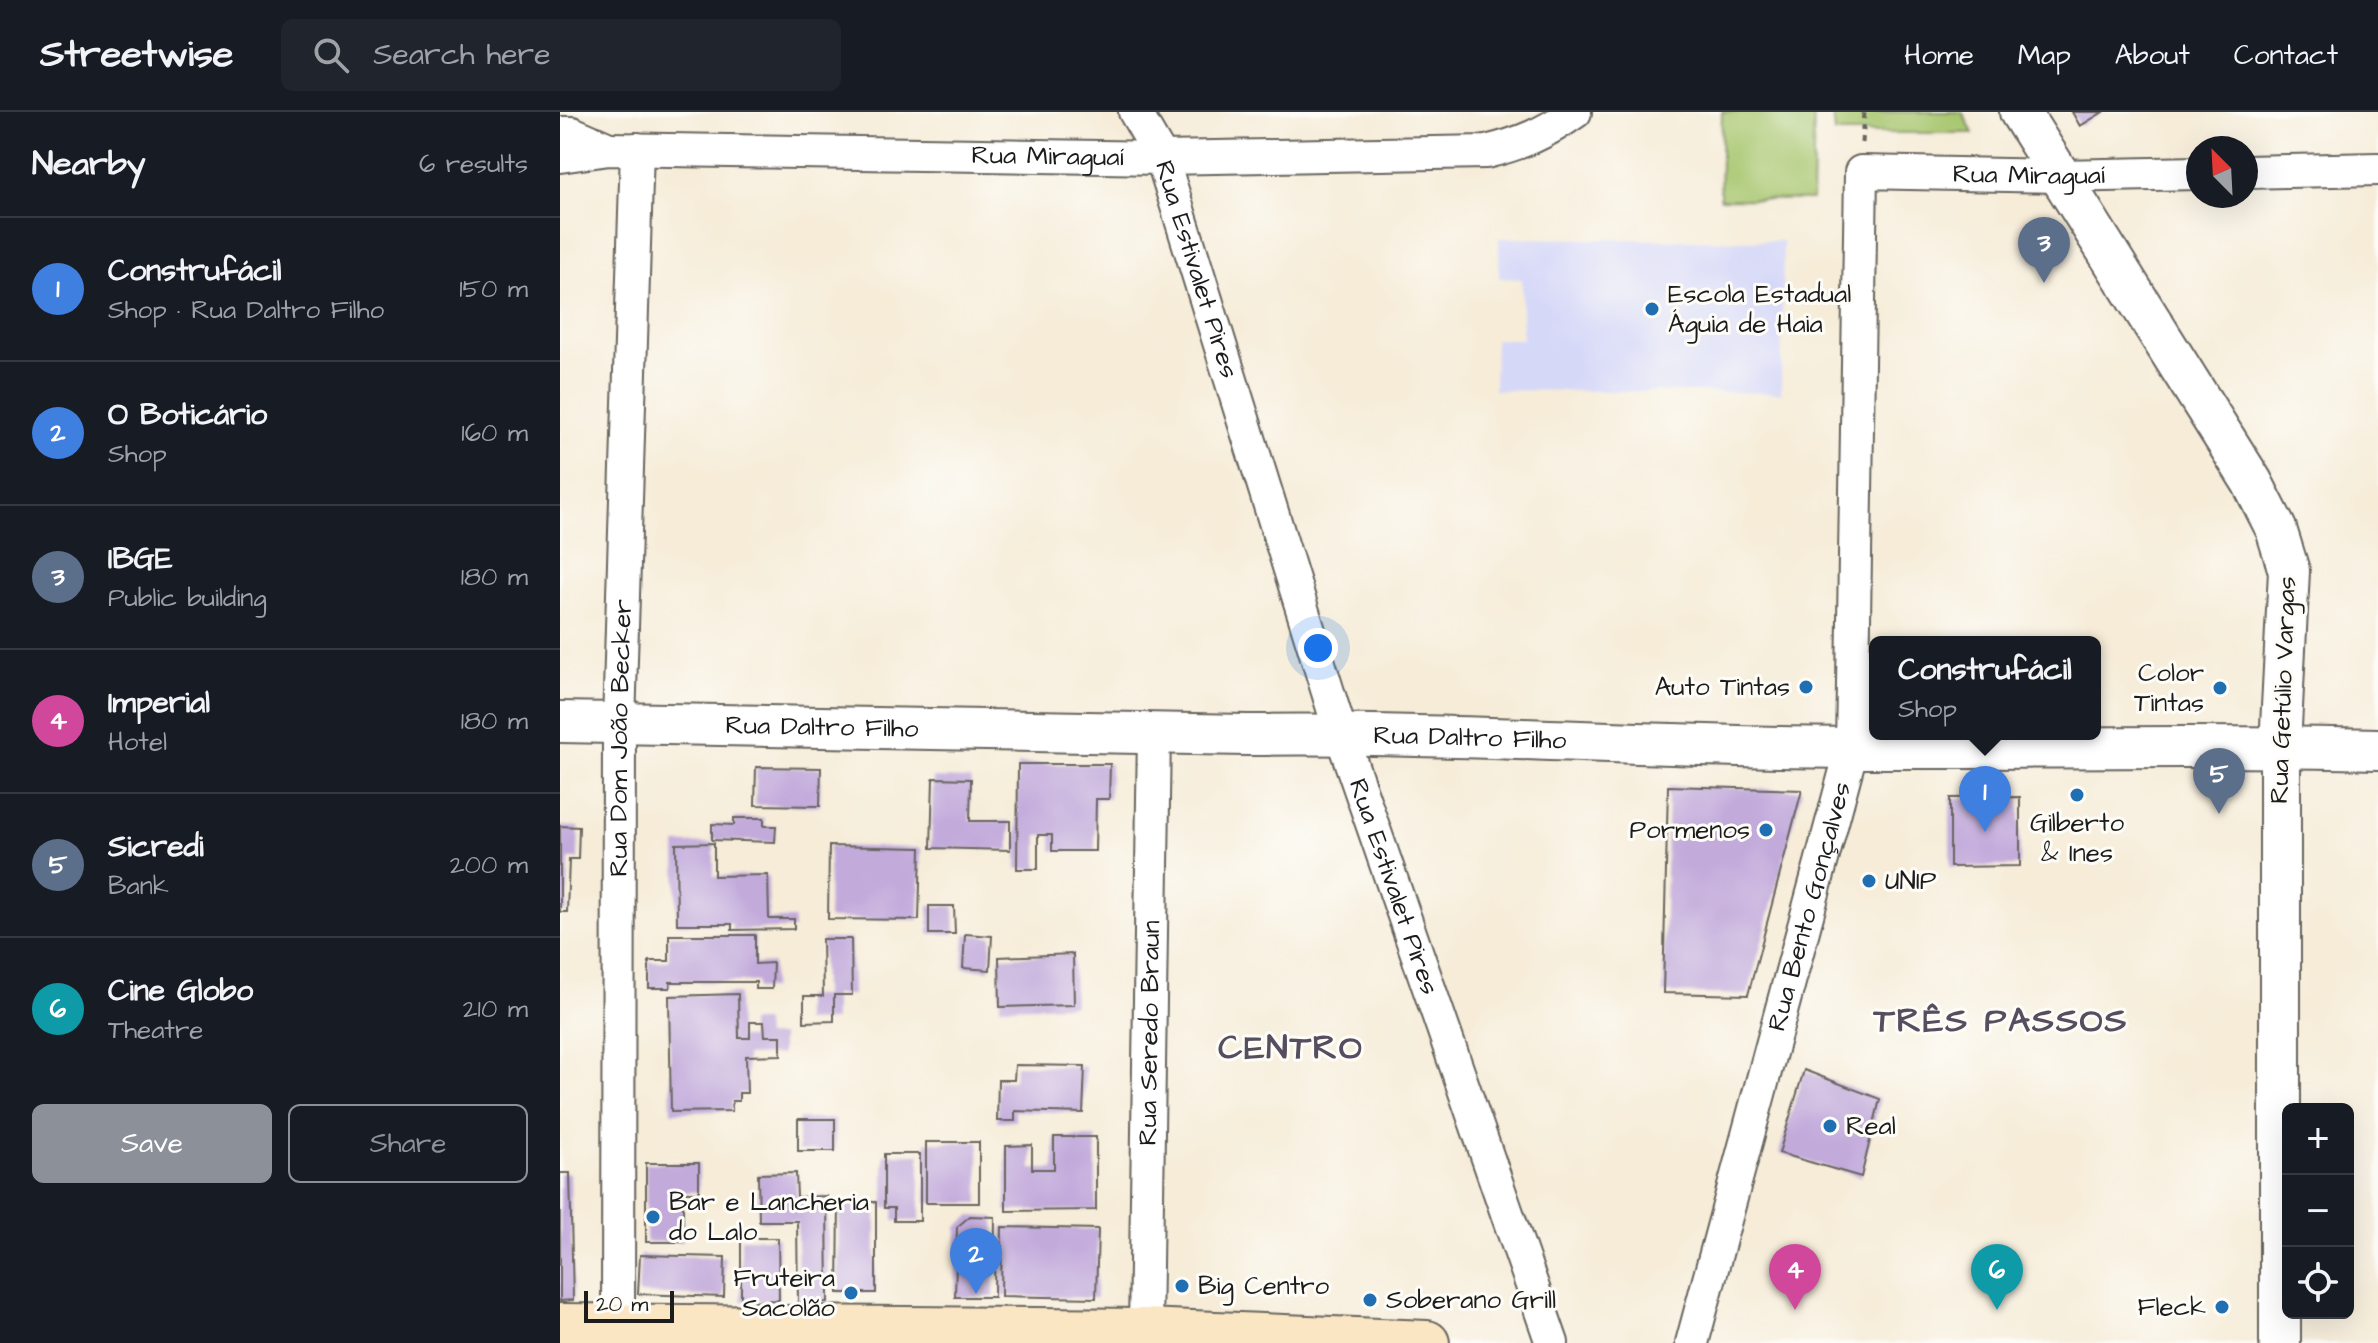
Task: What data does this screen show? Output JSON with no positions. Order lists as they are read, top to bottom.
{
  "streets": {
    "street": [
      "Rua Miraguaí",
      "Rua Estivalet Pires",
      "Rua Getúlio Vargas",
      "Rua Daltro Filho",
      "Rua Dom João Becker",
      "Rua Bento Gonçalves",
      "Rua Seredo Braun"
    ]
  },
  "crossings": [
    ["Rua Miraguaí", "Rua Estivalet Pires"],
    ["Rua Miraguaí", "Rua Getúlio Vargas"],
    ["Rua Miraguaí", "Rua Dom João Becker"],
    ["Rua Miraguaí", "Rua Bento Gonçalves"],
    ["Rua Estivalet Pires", "Rua Daltro Filho"],
    ["Rua Getúlio Vargas", "Rua Daltro Filho"],
    ["Rua Daltro Filho", "Rua Dom João Becker"],
    ["Rua Daltro Filho", "Rua Bento Gonçalves"],
    ["Rua Daltro Filho", "Rua Seredo Braun"]
  ],
  "districts": ["TRÊS PASSOS", "CENTRO"],
  "places": [
    "Escola Estadual Águia de Haia",
    "Auto Tintas",
    "Color Tintas",
    "Gilberto & Ines",
    "Pormenos",
    "UNIP",
    "Real",
    "Bar e Lancheria do Lalo",
    "Big Centro",
    "Fruteira Sacolão",
    "Soberano Grill",
    "Fleck"
  ],
  "scale_bar": "20 m",
  "north": "top left",
  "page": {
    "header": "Streetwise",
    "search": "Search here",
    "nav": [
      "Home",
      "Map",
      "About",
      "Contact"
    ],
    "heading": ["Nearby", "6 results"],
    "list": [
      {
        "mark": "1",
        "name": "Construfácil",
        "note": "Shop · Rua Daltro Filho",
        "value": "150 m"
      },
      {
        "mark": "2",
        "name": "O Boticário",
        "note": "Shop",
        "value": "160 m"
      },
      {
        "mark": "3",
        "name": "IBGE",
        "note": "Public building",
        "value": "180 m"
      },
      {
        "mark": "4",
        "name": "Imperial",
        "note": "Hotel",
        "value": "180 m"
      },
      {
        "mark": "5",
        "name": "Sicredi",
        "note": "Bank",
        "value": "200 m"
      },
      {
        "mark": "6",
        "name": "Cine Globo",
        "note": "Theatre",
        "value": "210 m"
      }
    ],
    "pins": [
      "3",
      "5",
      "1",
      "2",
      "4",
      "6"
    ],
    "popup": ["Construfácil", "Shop"],
    "buttons": ["Save", "Share"],
    "map_buttons": ["+", "−"],
    "scale": "20 m"
  }
}
